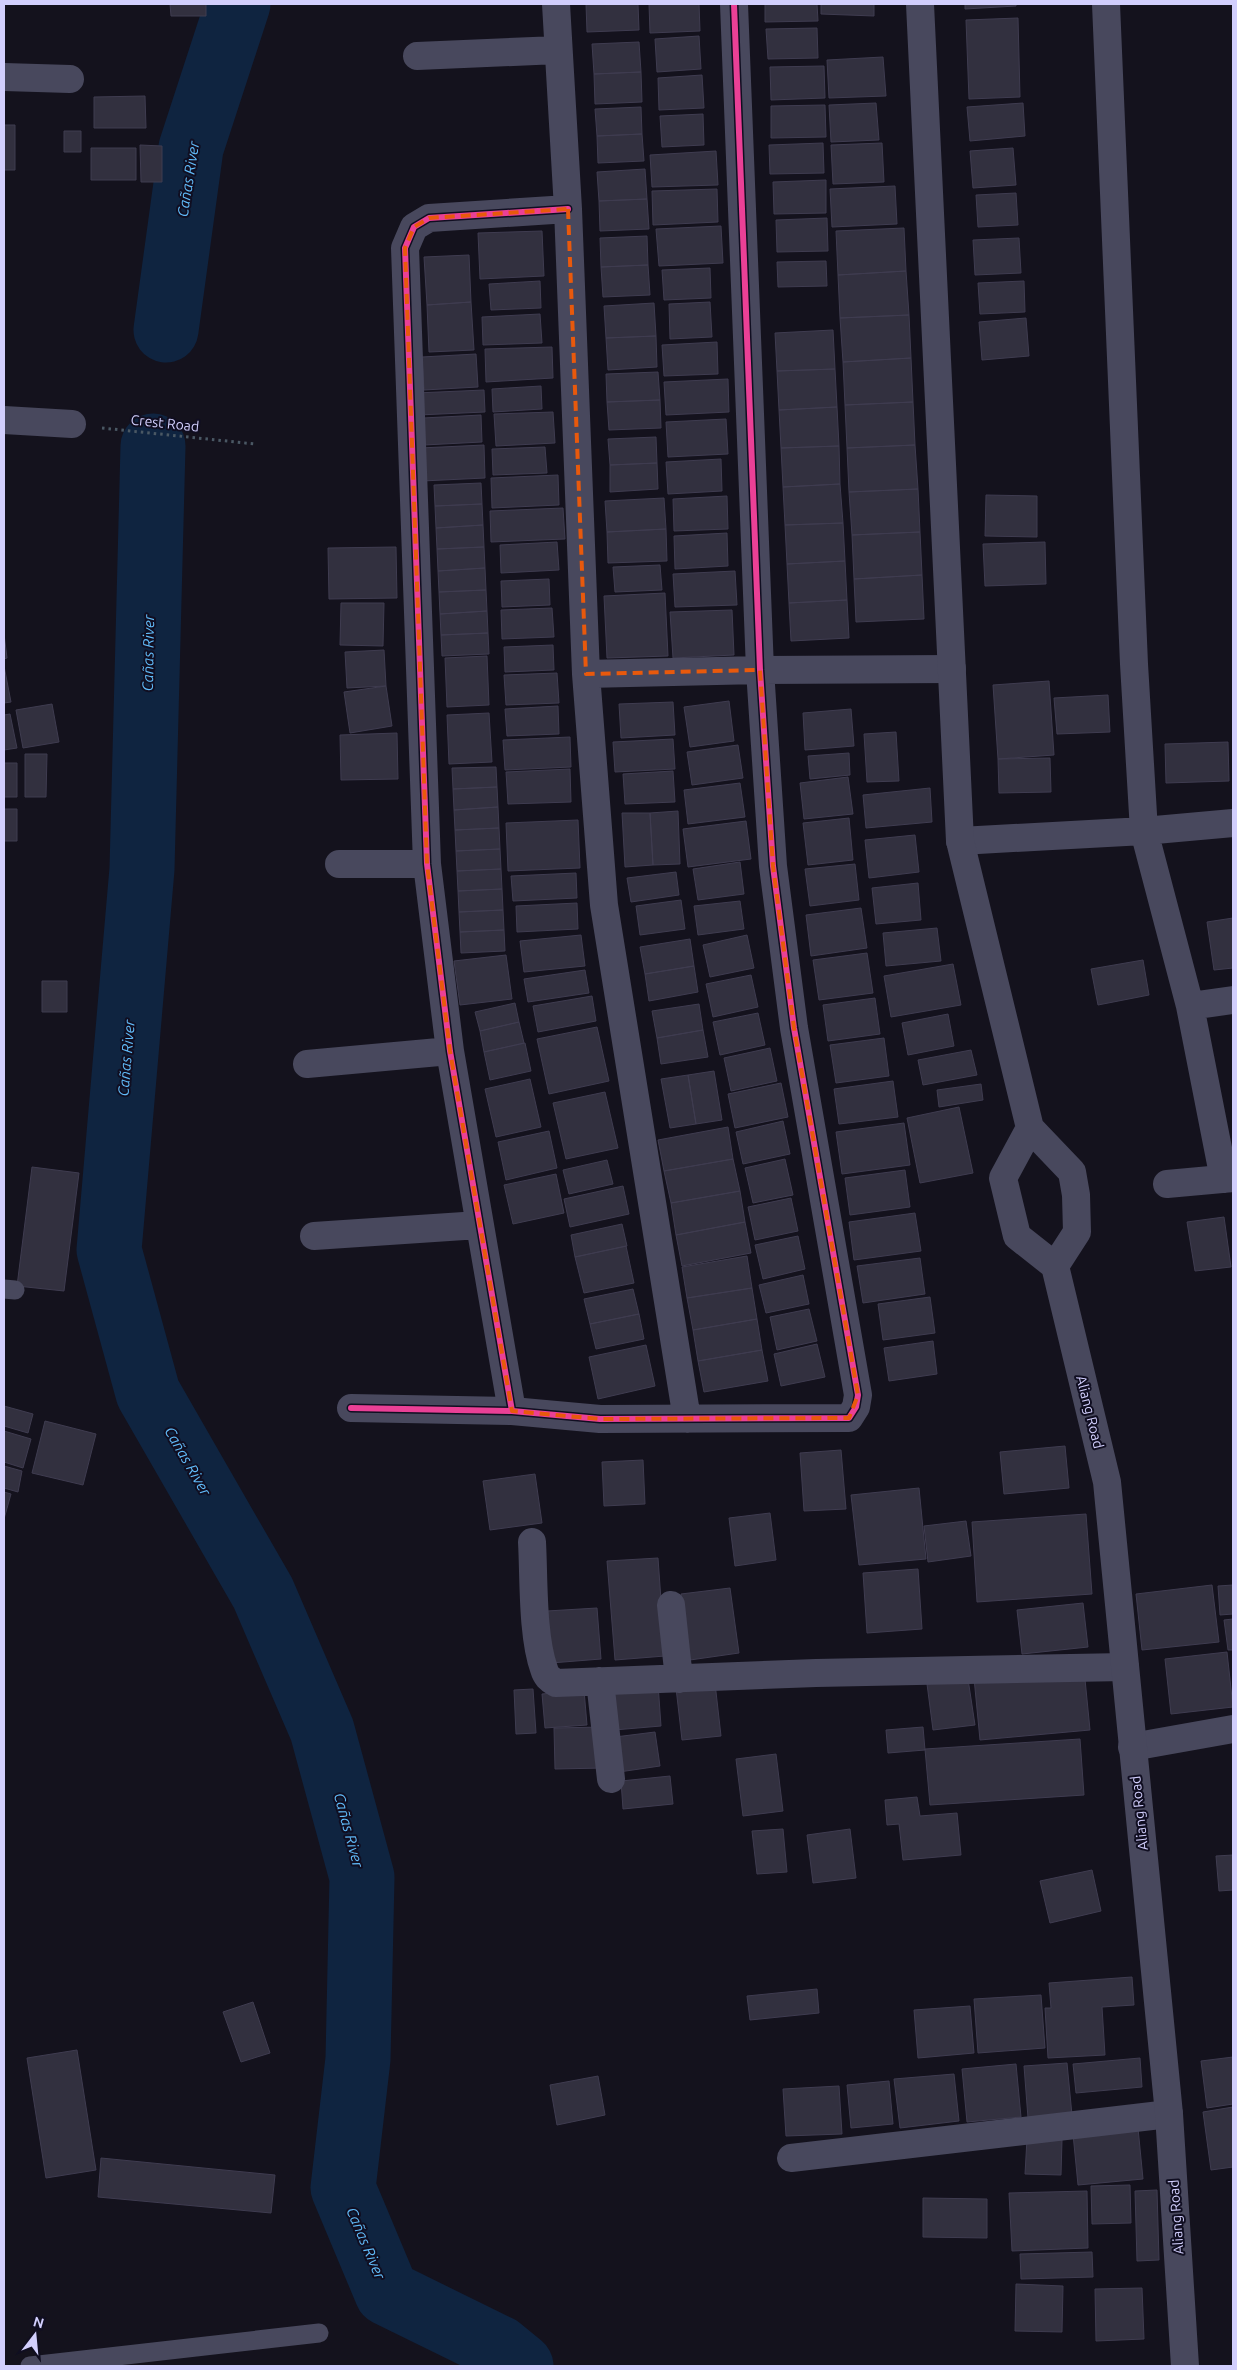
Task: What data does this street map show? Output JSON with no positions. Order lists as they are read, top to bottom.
{
  "streets": {
    "street": ["Aliang Road"],
    "path": ["Crest Road"]
  },
  "water": ["Cañas River"],
  "north": "top"
}
